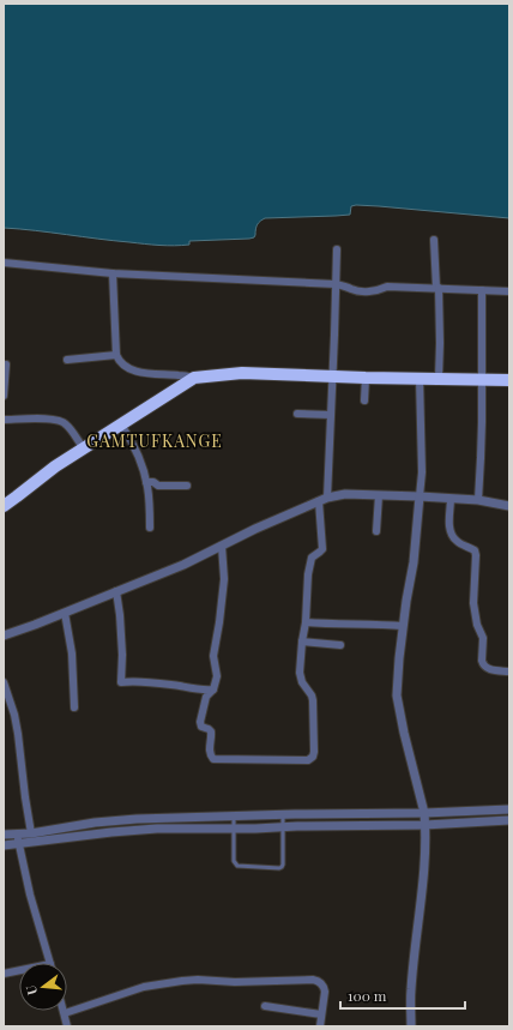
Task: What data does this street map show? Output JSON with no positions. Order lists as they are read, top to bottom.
{
  "districts": ["GAMTUFKANGE"],
  "scale_bar": "100 m",
  "north": "left"
}
